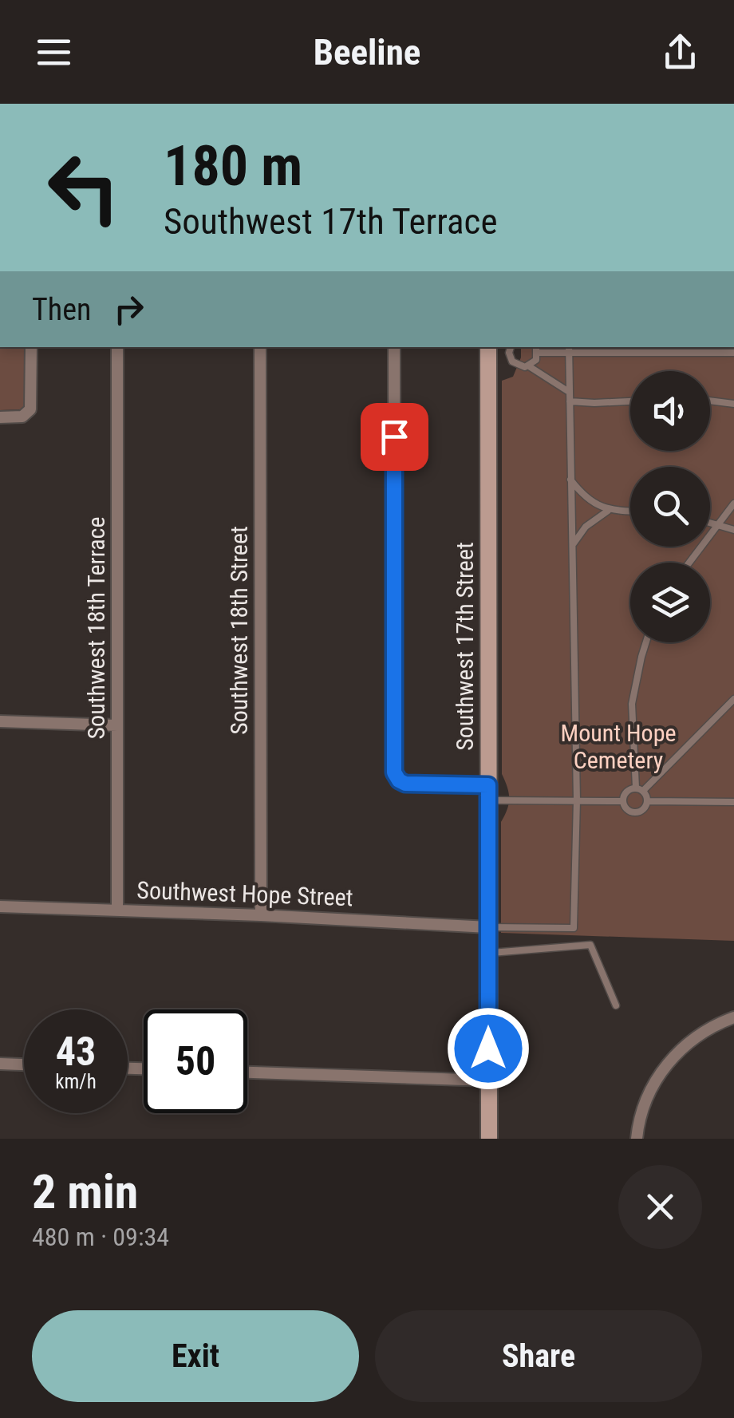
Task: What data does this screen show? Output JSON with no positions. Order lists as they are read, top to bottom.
{
  "streets": {
    "main road": ["Southwest 17th Street"],
    "street": ["Southwest 18th Terrace", "Southwest 18th Street", "Southwest Hope Street"]
  },
  "crossings": [
    ["Southwest 18th Terrace", "Southwest Hope Street"],
    ["Southwest 18th Street", "Southwest Hope Street"],
    ["Southwest 17th Street", "Southwest Hope Street"]
  ],
  "parks": ["Mount Hope Cemetery"],
  "page": {
    "header": "Beeline",
    "turn": ["180 m", "Southwest 17th Terrace"],
    "then": "Then",
    "speed": "43 km/h",
    "limit": "50",
    "heading": ["2 min", "480 m · 09:34"],
    "buttons": ["Exit", "Share"]
  }
}
